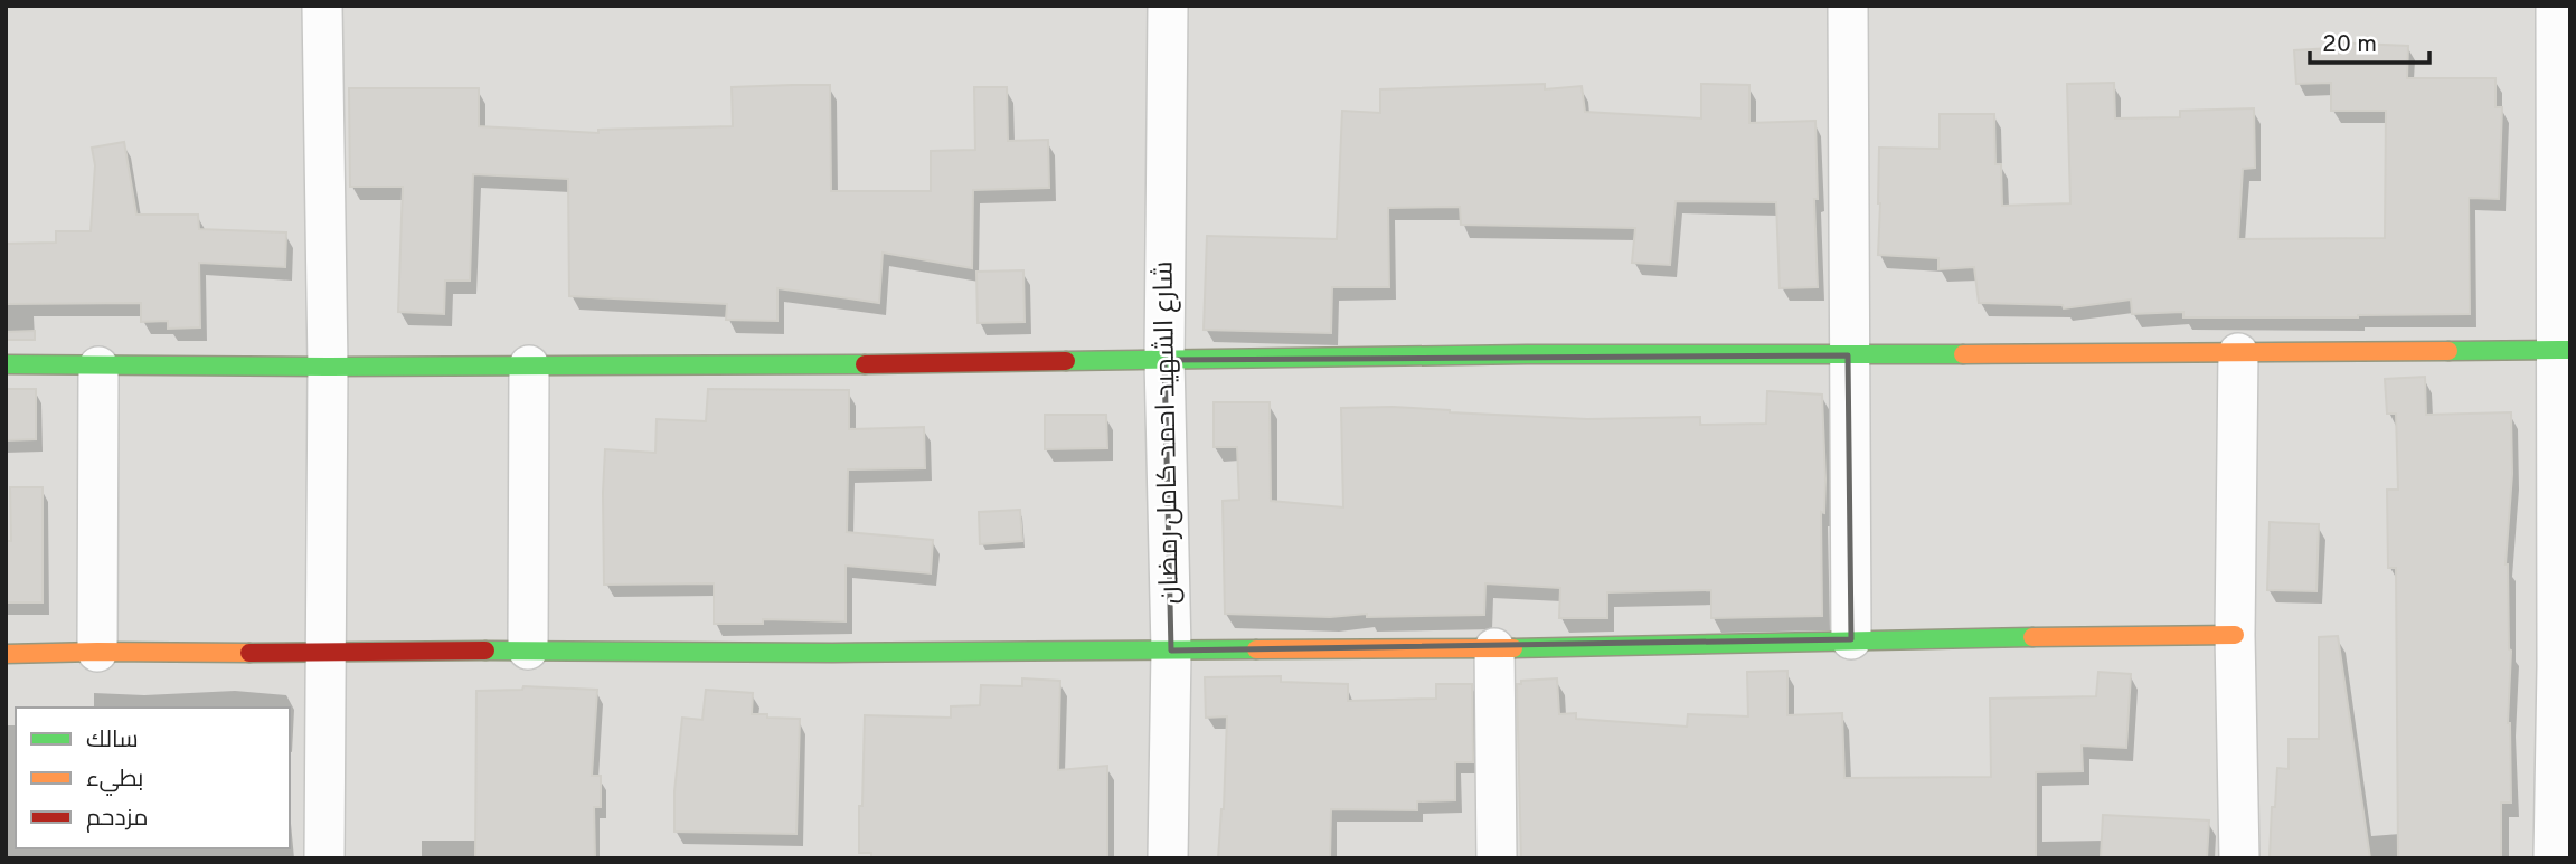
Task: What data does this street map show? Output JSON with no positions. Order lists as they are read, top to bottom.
{
  "streets": {
    "street": ["شارع الشهيد احمد كامل رمضان"]
  },
  "legend": ["سالك", "بطيء", "مزدحم"],
  "scale_bar": "20 m"
}
